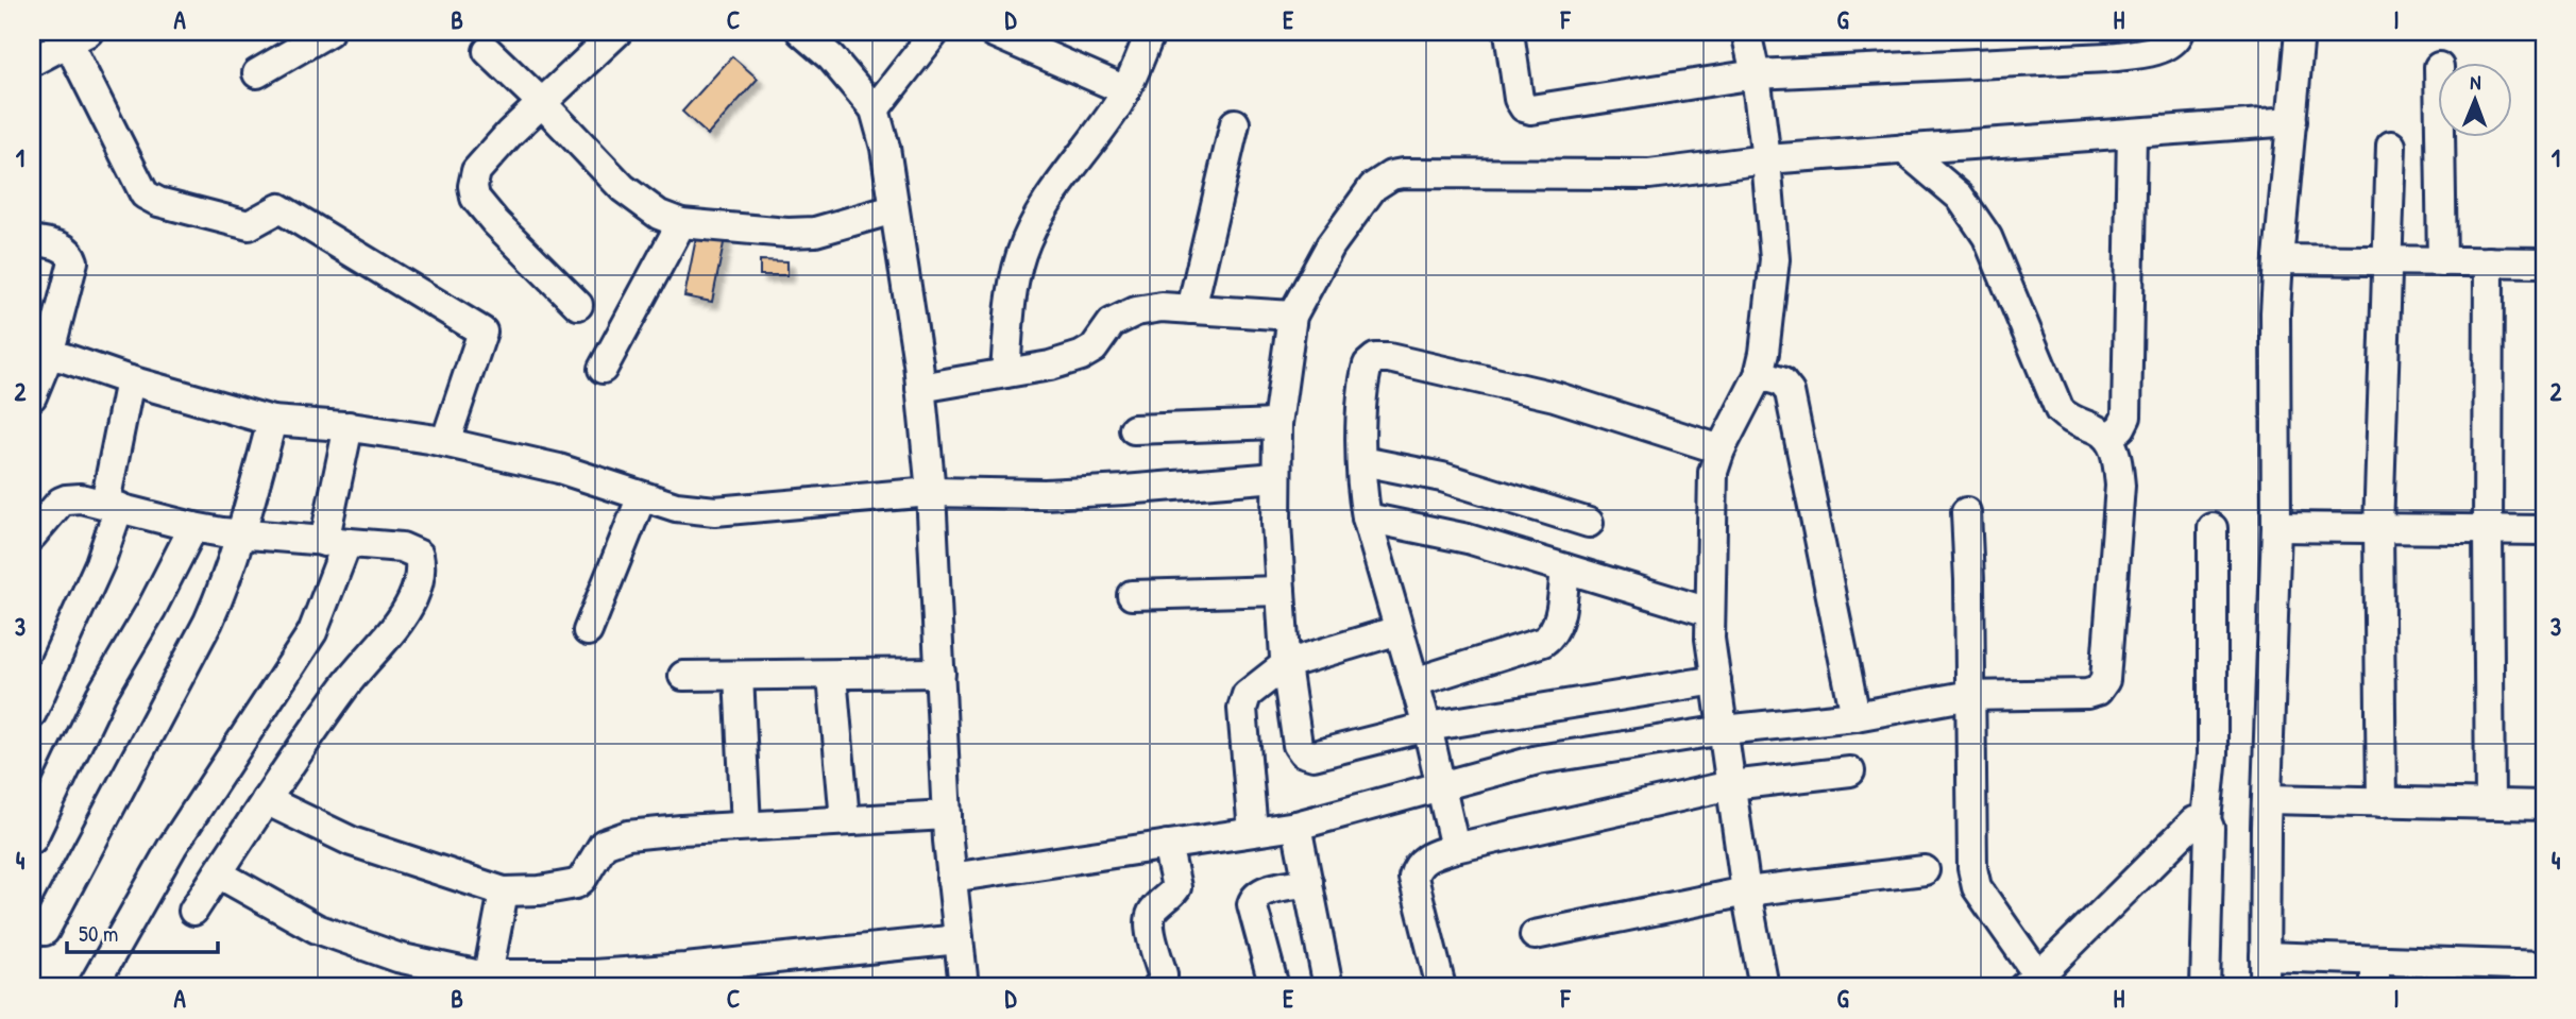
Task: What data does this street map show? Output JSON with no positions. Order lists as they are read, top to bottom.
{
  "scale_bar": "50 m",
  "north": "top",
  "grid": {
    "columns": [
      "A",
      "B",
      "C",
      "D",
      "E",
      "F",
      "G",
      "H",
      "I"
    ],
    "rows": [
      "1",
      "2",
      "3",
      "4"
    ]
  }
}
